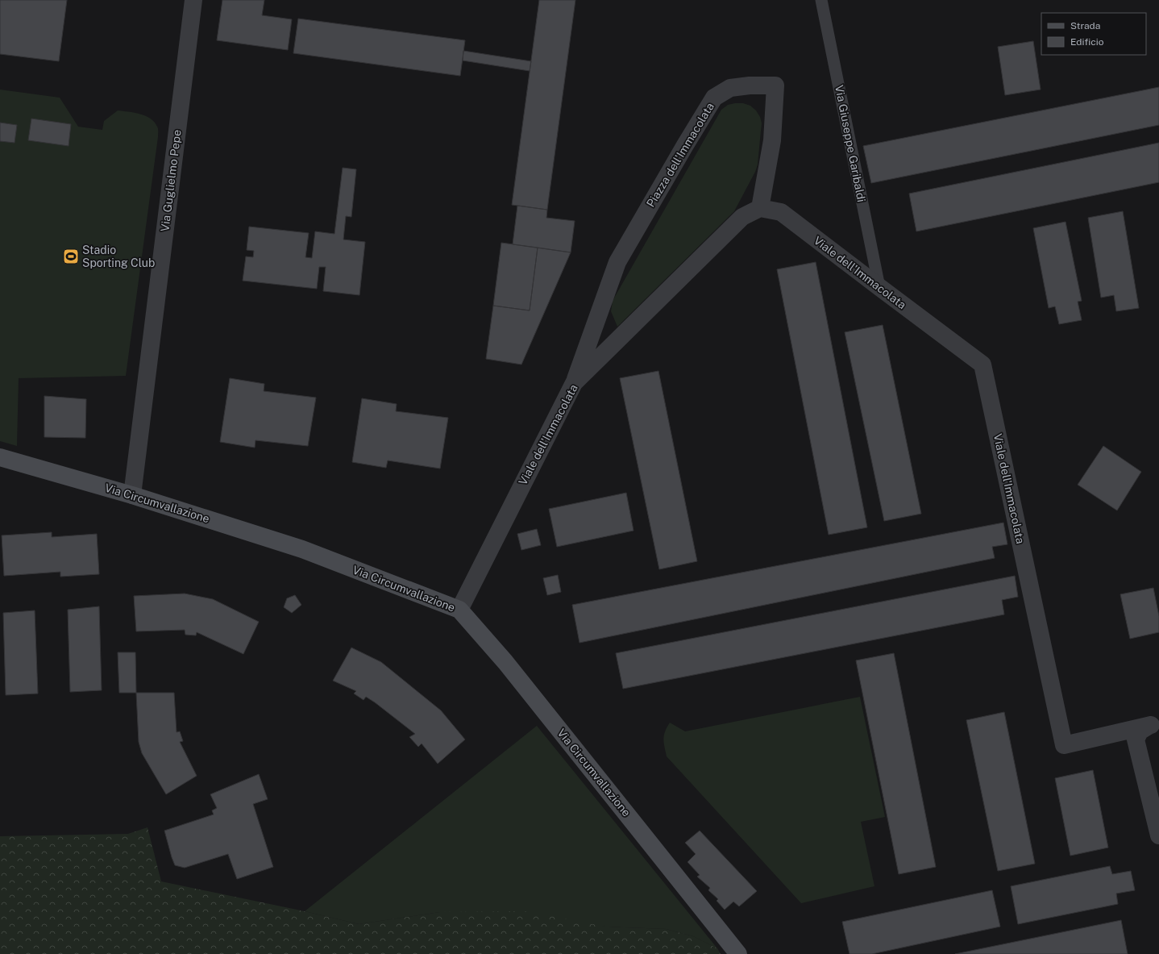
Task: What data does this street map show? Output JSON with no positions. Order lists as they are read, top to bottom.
{
  "streets": {
    "street": [
      "Piazza dell'Immacolata",
      "Via Guglielmo Pepe",
      "Viale dell'Immacolata",
      "Via Circumvallazione"
    ],
    "lane": ["Via Giuseppe Garibaldi"]
  },
  "crossings": [
    ["Via Giuseppe Garibaldi", "Viale dell'Immacolata"],
    ["Piazza dell'Immacolata", "Viale dell'Immacolata"],
    ["Via Guglielmo Pepe", "Via Circumvallazione"],
    ["Viale dell'Immacolata", "Via Circumvallazione"]
  ],
  "places": {
    "sports": ["Stadio Sporting Club"]
  },
  "legend": ["Strada", "Edificio"]
}
